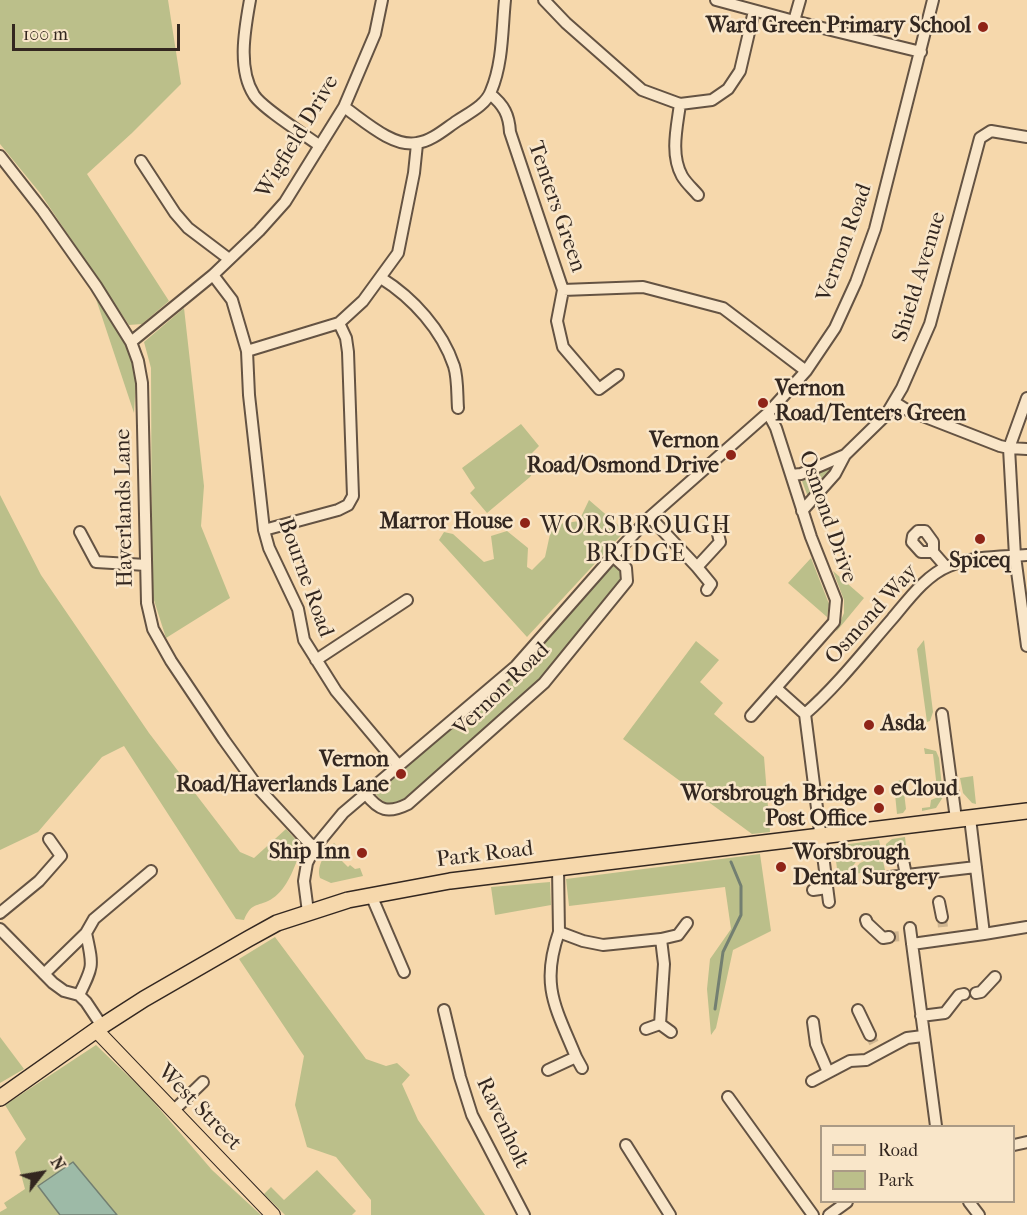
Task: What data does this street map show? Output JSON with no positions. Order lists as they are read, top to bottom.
{
  "streets": {
    "highway": ["Park Road"],
    "main road": ["West Street"],
    "street": [
      "Wigfield Drive",
      "Tenters Green",
      "Vernon Road",
      "Shield Avenue",
      "Haverlands Lane",
      "Osmond Drive",
      "Bourne Road",
      "Osmond Way",
      "Ravenholt"
    ]
  },
  "crossings": [
    ["Wigfield Drive", "Haverlands Lane"],
    ["Wigfield Drive", "Bourne Road"],
    ["Tenters Green", "Vernon Road"],
    ["Vernon Road", "Haverlands Lane"],
    ["Vernon Road", "Osmond Drive"],
    ["Vernon Road", "Bourne Road"],
    ["Vernon Road", "Park Road"],
    ["Shield Avenue", "Osmond Drive"],
    ["Park Road", "West Street"]
  ],
  "districts": ["WORSBROUGH BRIDGE"],
  "places": [
    "Ward Green Primary School",
    "Vernon Road/Tenters Green",
    "Vernon Road/Osmond Drive",
    "Marror House",
    "Spiceq",
    "Asda",
    "Vernon Road/Haverlands Lane",
    "eCloud",
    "Worsbrough Bridge Post Office",
    "Ship Inn",
    "Worsbrough Dental Surgery"
  ],
  "legend": ["Road", "Park"],
  "scale_bar": "100 m",
  "north": "top right"
}
